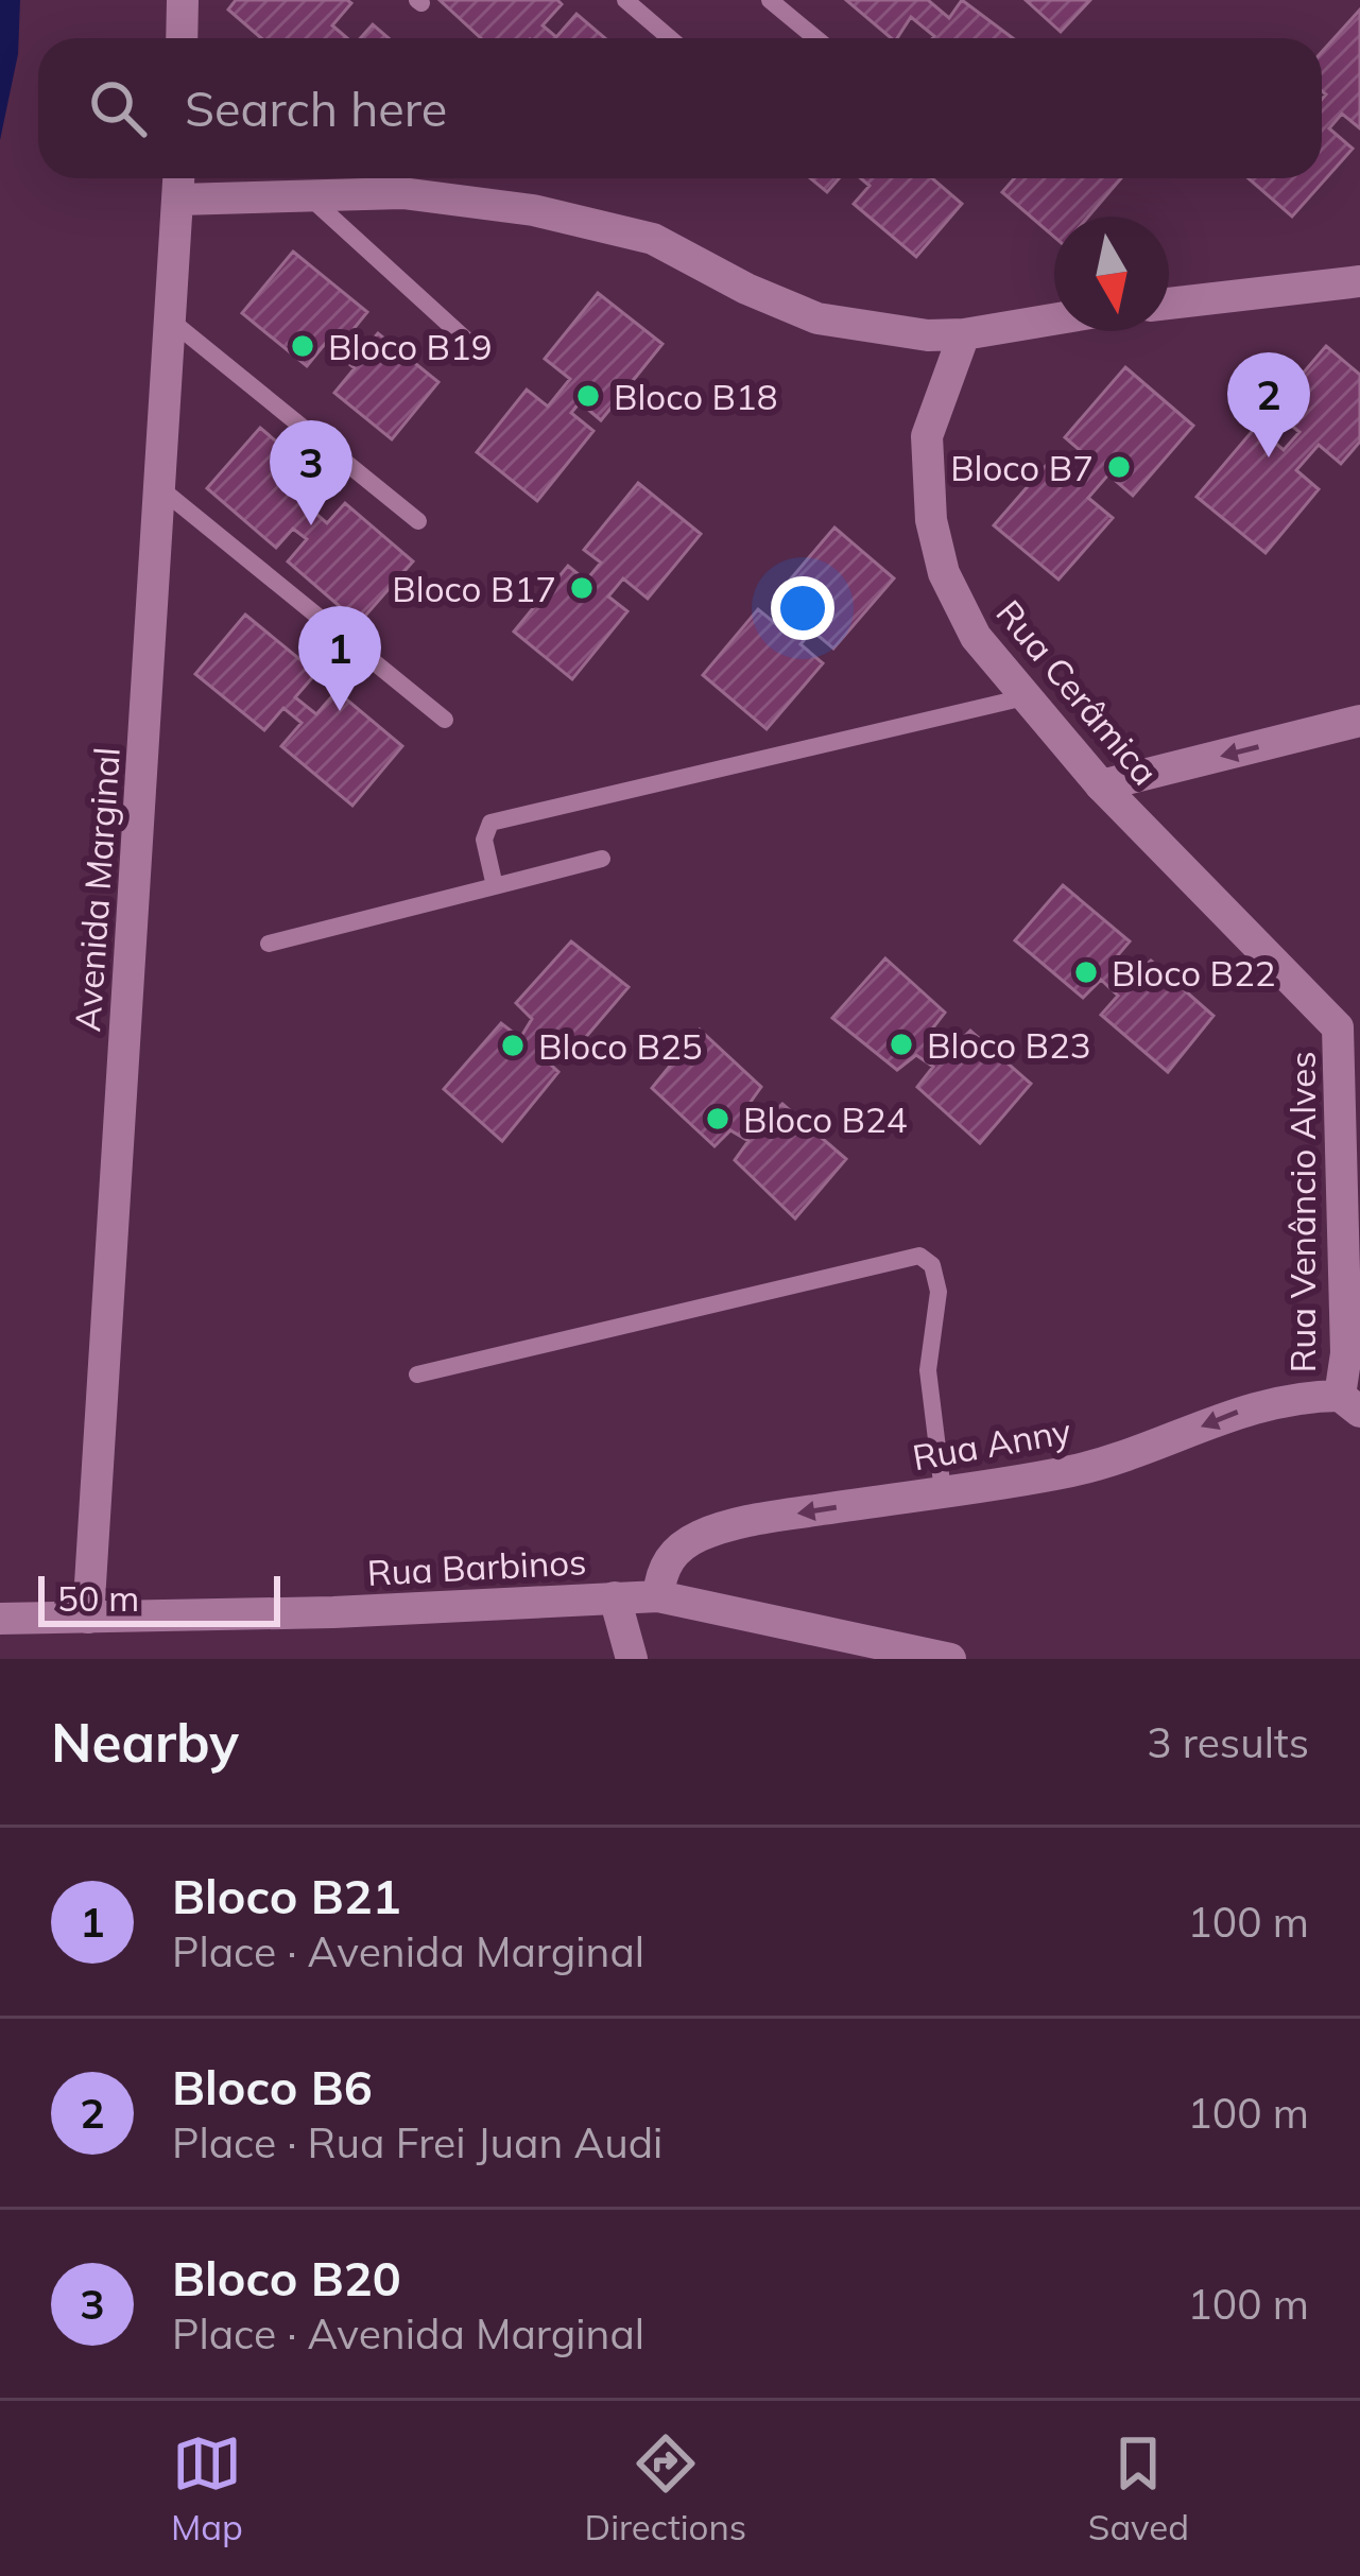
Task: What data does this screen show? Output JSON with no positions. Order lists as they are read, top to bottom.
{
  "streets": {
    "street": [
      "Rua Cerâmica",
      "Avenida Marginal",
      "Rua Venâncio Alves",
      "Rua Anny",
      "Rua Barbinos"
    ]
  },
  "crossings": [
    ["Rua Cerâmica", "Rua Venâncio Alves"],
    ["Avenida Marginal", "Rua Barbinos"],
    ["Rua Venâncio Alves", "Rua Anny"],
    ["Rua Anny", "Rua Barbinos"]
  ],
  "one_way": ["Rua Anny"],
  "places": [
    "Bloco B19",
    "Bloco B18",
    "Bloco B7",
    "Bloco B17",
    "Bloco B22",
    "Bloco B23",
    "Bloco B25",
    "Bloco B24"
  ],
  "scale_bar": "50 m",
  "north": "bottom",
  "page": {
    "search": "Search here",
    "pins": ["2", "3", "1"],
    "scale": "50 m",
    "heading": ["Nearby", "3 results"],
    "list": [
      {
        "mark": "1",
        "name": "Bloco B21",
        "note": "Place · Avenida Marginal",
        "value": "100 m"
      },
      {
        "mark": "2",
        "name": "Bloco B6",
        "note": "Place · Rua Frei Juan Audi",
        "value": "100 m"
      },
      {
        "mark": "3",
        "name": "Bloco B20",
        "note": "Place · Avenida Marginal",
        "value": "100 m"
      }
    ],
    "nav": ["Map", "Directions", "Saved"]
  }
}
